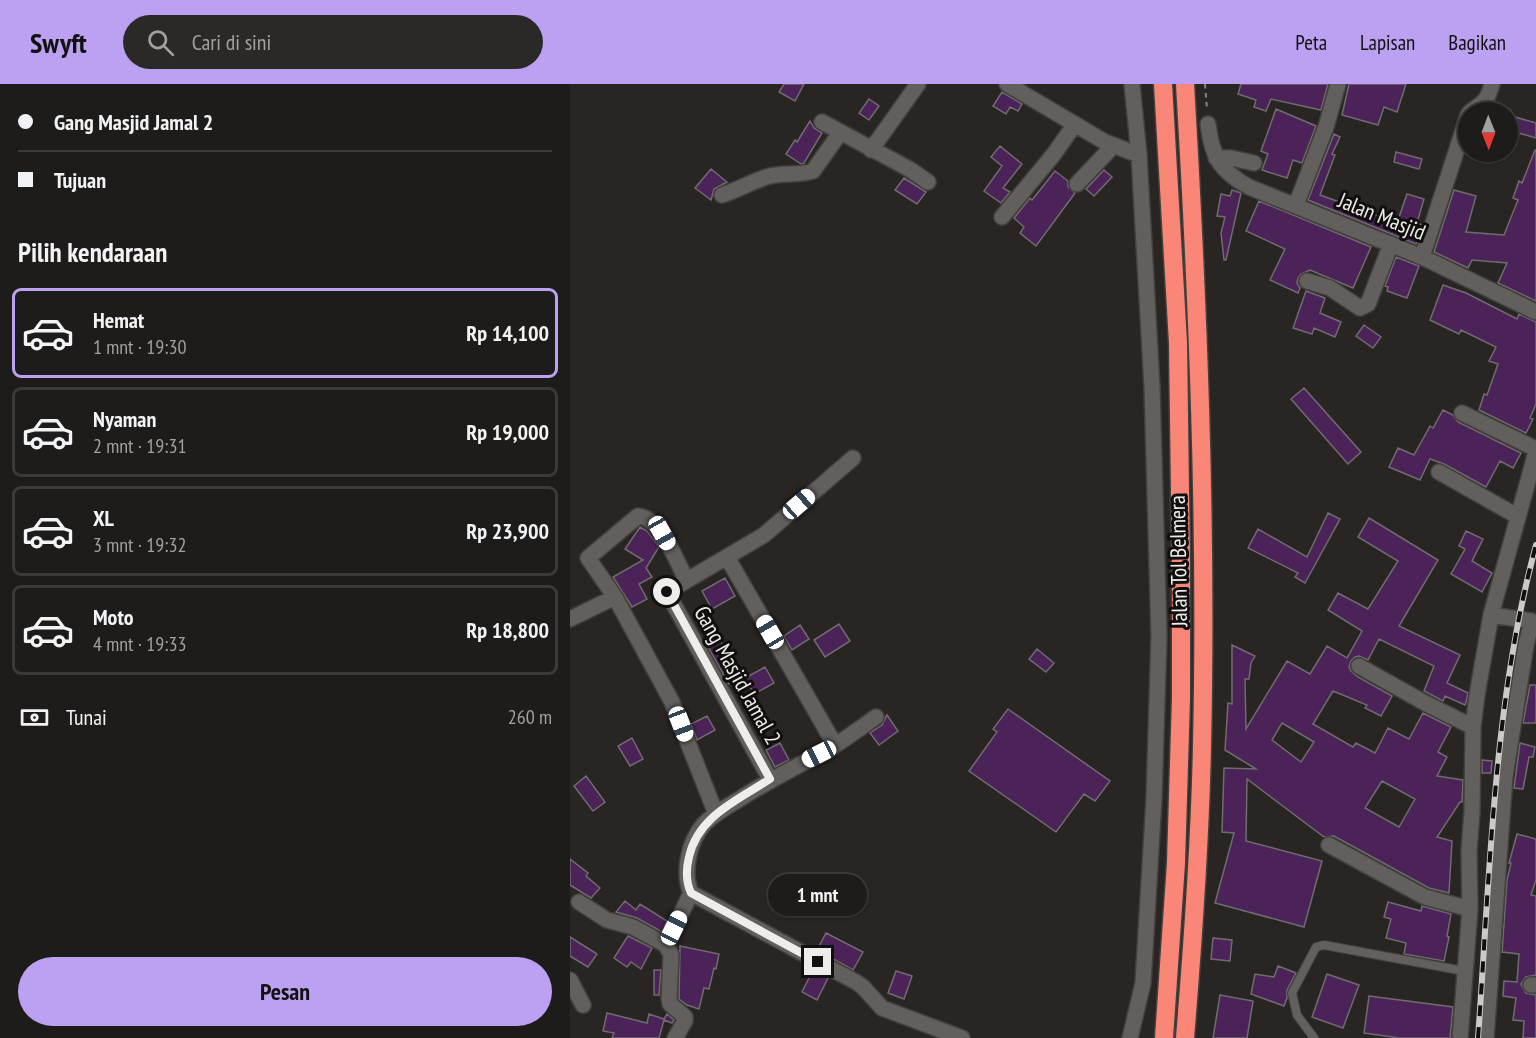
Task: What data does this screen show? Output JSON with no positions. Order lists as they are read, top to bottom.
{
  "streets": {
    "highway": ["Jalan Tol Belmera"],
    "street": ["Jalan Masjid", "Gang Masjid Jamal 2"]
  },
  "north": "bottom",
  "page": {
    "header": "Swyft",
    "search": "Cari di sini",
    "nav": ["Peta", "Lapisan", "Bagikan"],
    "banner": ["Gang Masjid Jamal 2", "Tujuan"],
    "heading": "Pilih kendaraan",
    "list": [
      {
        "name": "Hemat",
        "note": "1 mnt · 19:30",
        "value": "Rp 14,100"
      },
      {
        "name": "Nyaman",
        "note": "2 mnt · 19:31",
        "value": "Rp 19,000"
      },
      {
        "name": "XL",
        "note": "3 mnt · 19:32",
        "value": "Rp 23,900"
      },
      {
        "name": "Moto",
        "note": "4 mnt · 19:33",
        "value": "Rp 18,800"
      }
    ],
    "pay": ["Tunai", "260 m"],
    "bubble": "1 mnt",
    "buttons": "Pesan"
  }
}
